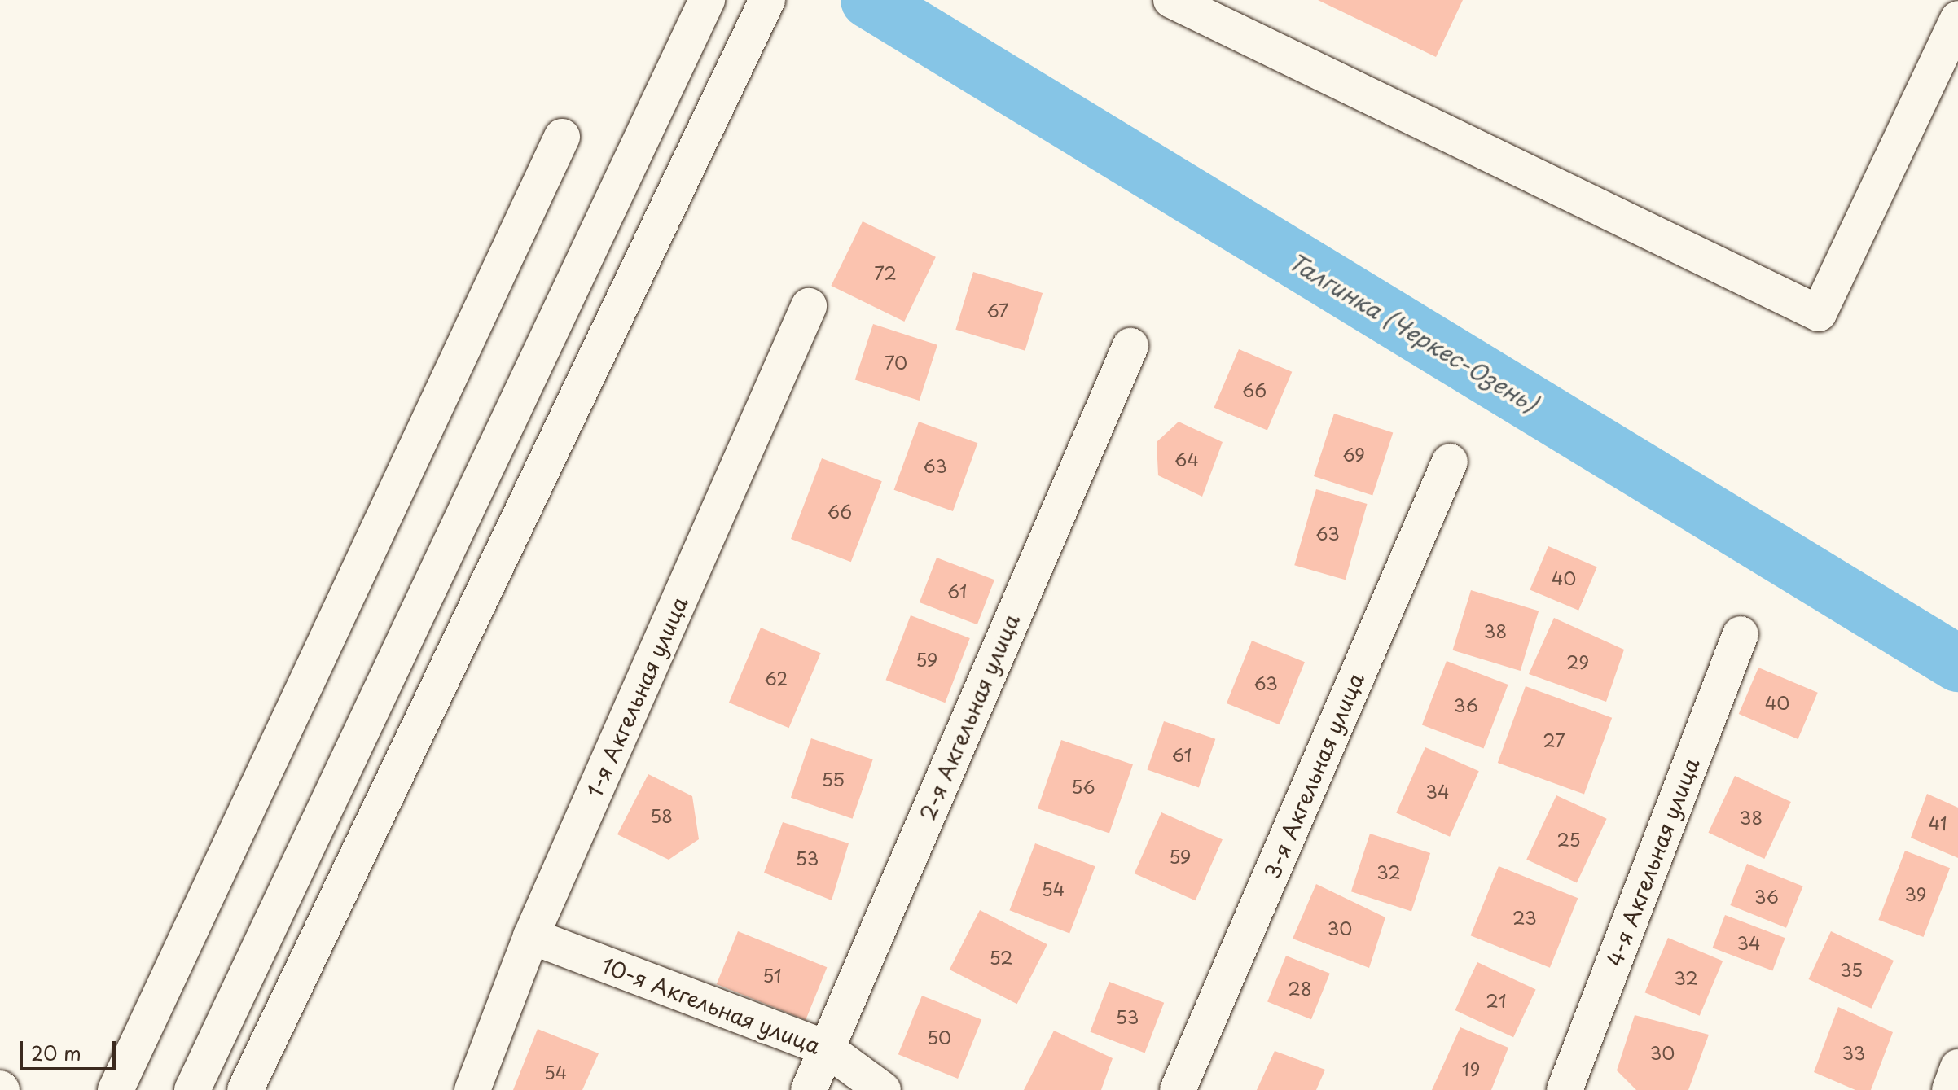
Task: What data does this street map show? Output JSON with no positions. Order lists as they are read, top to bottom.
{
  "streets": {
    "street": [
      "1-я Акгельная улица",
      "2-я Акгельная улица",
      "3-я Акгельная улица",
      "4-я Акгельная улица",
      "10-я Акгельная улица"
    ]
  },
  "crossings": [
    ["1-я Акгельная улица", "10-я Акгельная улица"],
    ["2-я Акгельная улица", "10-я Акгельная улица"]
  ],
  "water": ["Талгинка (Черкес-Озень)"],
  "house_numbers": [
    "72",
    "67",
    "70",
    "66",
    "69",
    "64",
    "63",
    "66",
    "63",
    "40",
    "61",
    "38",
    "59",
    "29",
    "62",
    "63",
    "40",
    "36",
    "27",
    "61",
    "55",
    "56",
    "34",
    "58",
    "38",
    "41",
    "25",
    "59",
    "53",
    "32",
    "54",
    "39",
    "36",
    "23",
    "30",
    "34",
    "52",
    "35",
    "51",
    "32",
    "28",
    "21",
    "53",
    "50",
    "30",
    "33",
    "19",
    "54"
  ],
  "scale_bar": "20 m"
}
